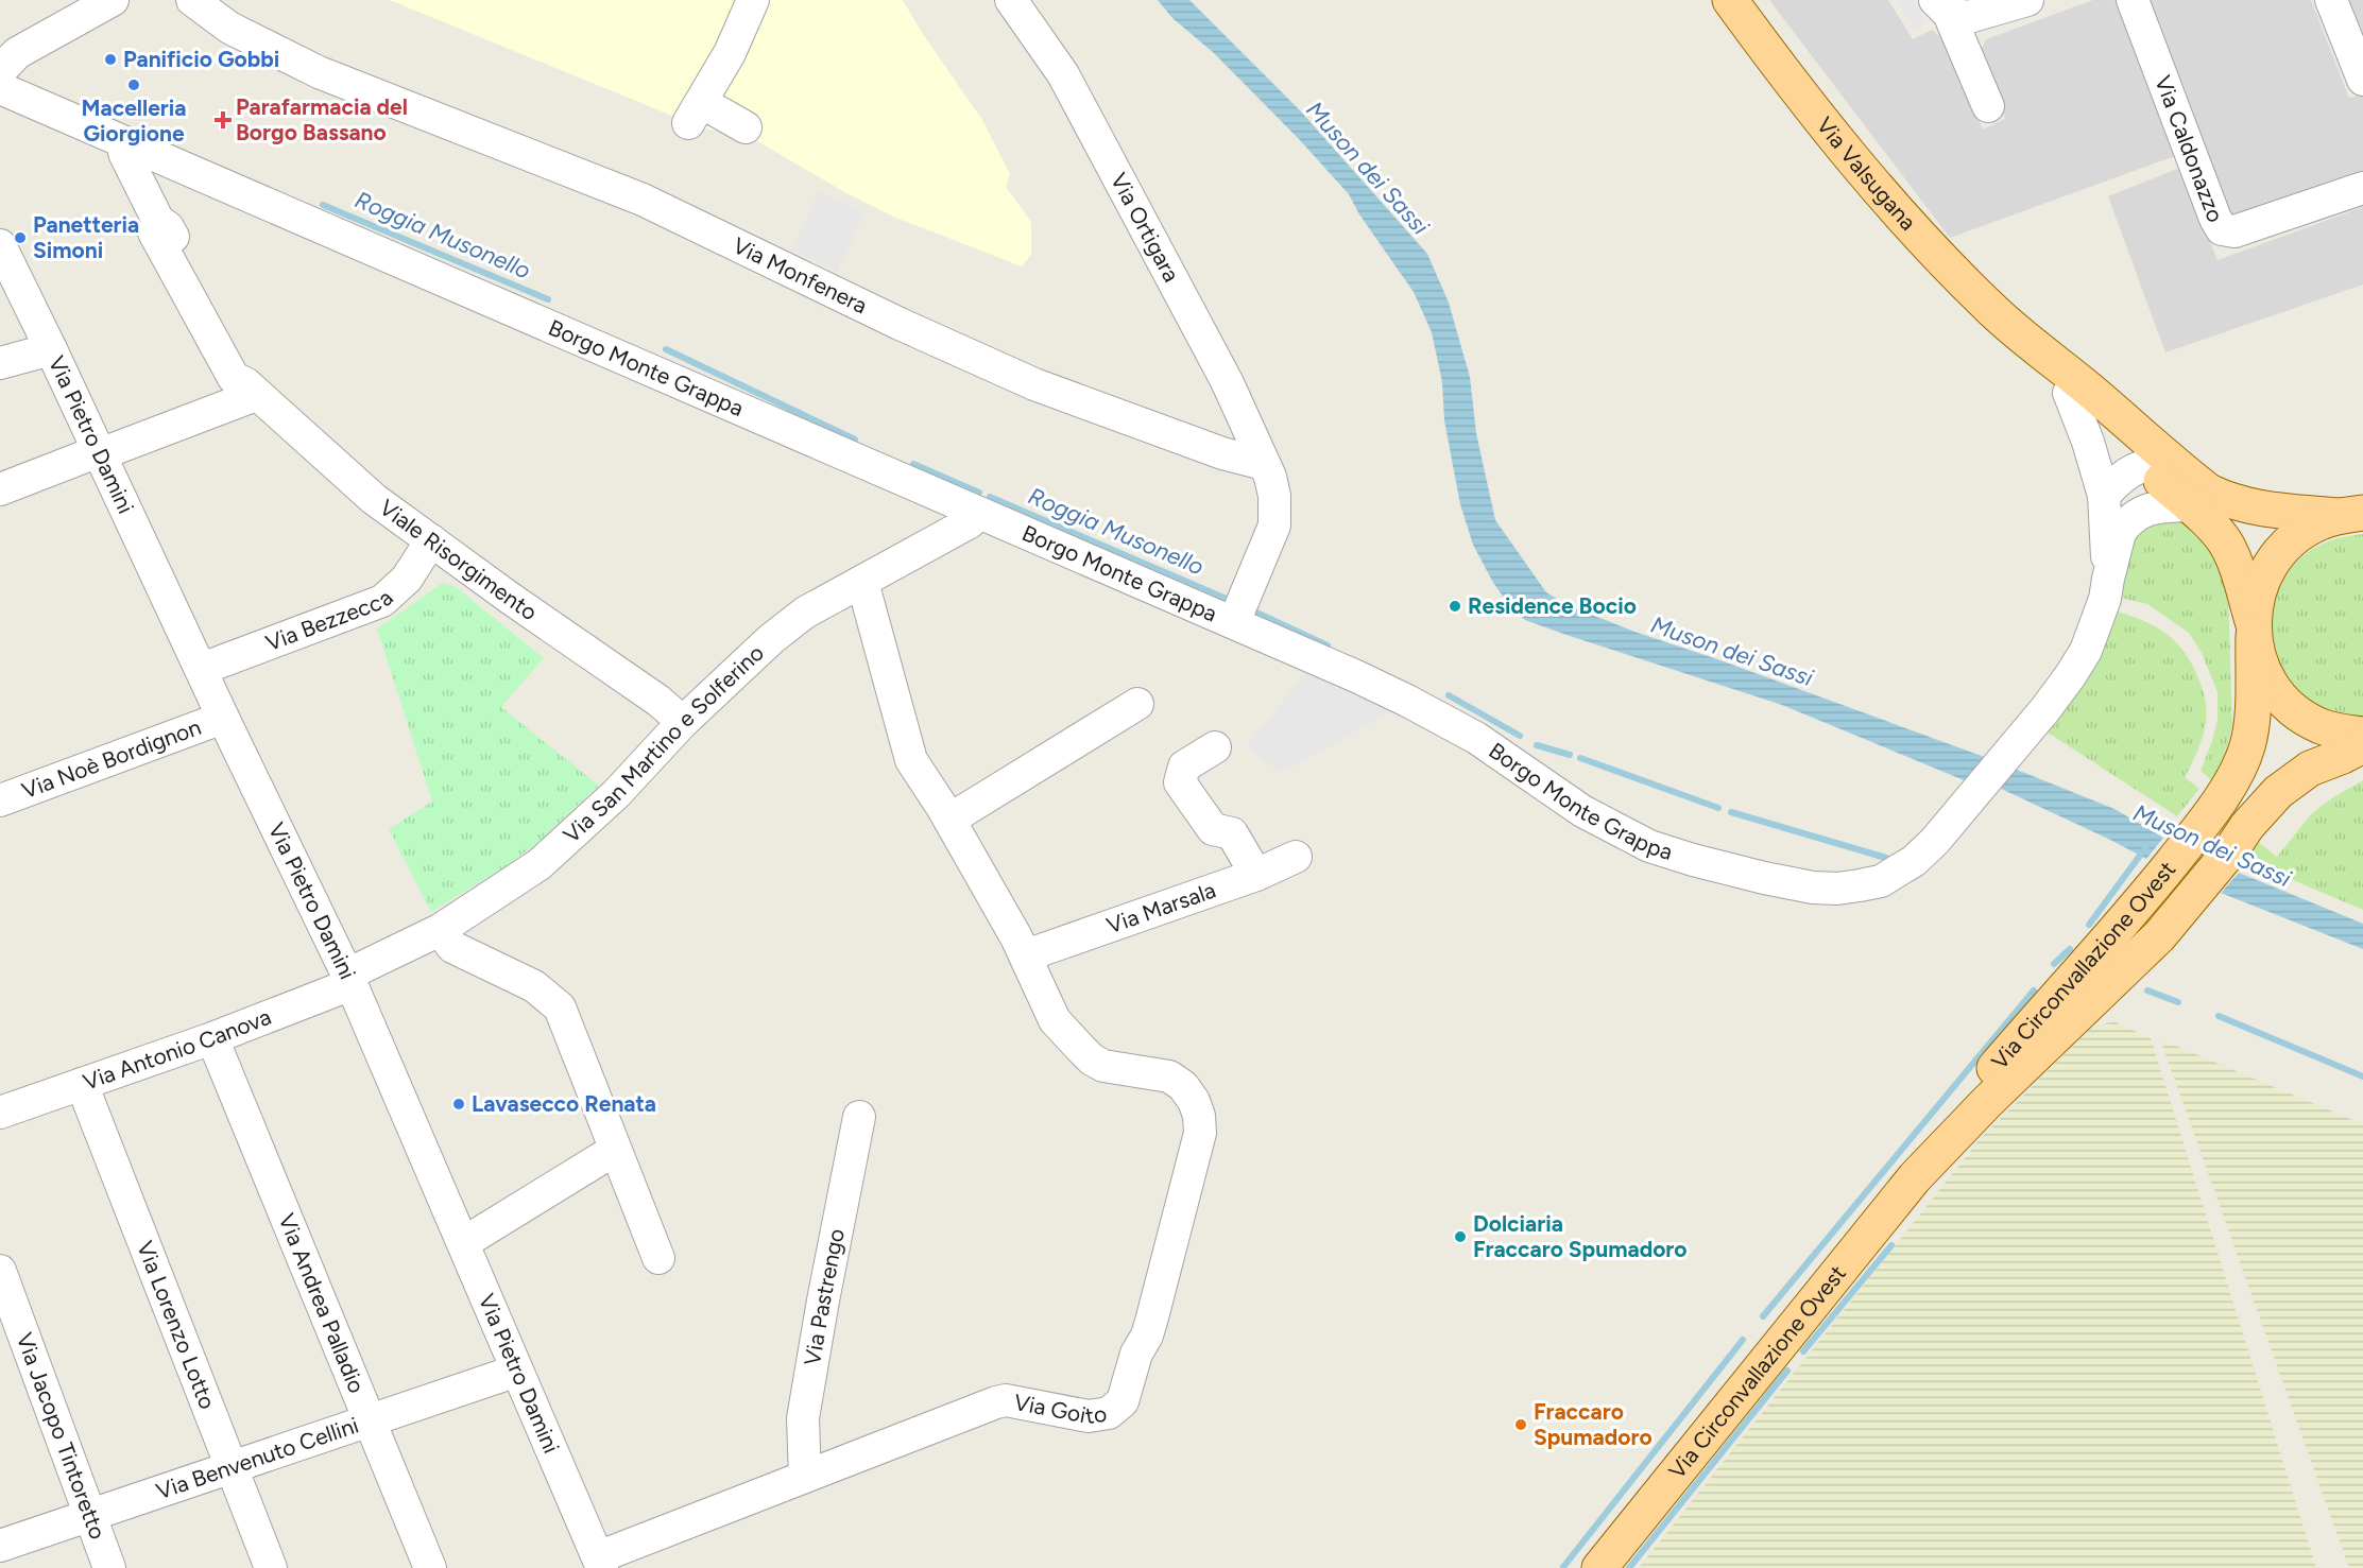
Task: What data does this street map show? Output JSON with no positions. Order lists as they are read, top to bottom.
{
  "streets": {
    "main road": ["Via Valsugana", "Via Circonvallazione Ovest"],
    "street": [
      "Via Caldonazzo",
      "Via Ortigara",
      "Via Monfenera",
      "Borgo Monte Grappa",
      "Via Pietro Damini",
      "Viale Risorgimento",
      "Via Bezzecca",
      "Via San Martino e Solferino",
      "Via Noè Bordignon",
      "Via Marsala",
      "Via Antonio Canova",
      "Via Pastrengo",
      "Via Andrea Palladio",
      "Via Lorenzo Lotto",
      "Via Goito",
      "Via Jacopo Tintoretto",
      "Via Benvenuto Cellini"
    ]
  },
  "crossings": [
    ["Via Valsugana", "Via Circonvallazione Ovest"],
    ["Via Ortigara", "Via Monfenera"],
    ["Borgo Monte Grappa", "Via San Martino e Solferino"],
    ["Via Pietro Damini", "Via Bezzecca"],
    ["Via Pietro Damini", "Via San Martino e Solferino"],
    ["Via Pietro Damini", "Via Noè Bordignon"],
    ["Via Pietro Damini", "Via Antonio Canova"],
    ["Via Pietro Damini", "Via Goito"],
    ["Via Pietro Damini", "Via Benvenuto Cellini"],
    ["Viale Risorgimento", "Via Bezzecca"],
    ["Viale Risorgimento", "Via San Martino e Solferino"],
    ["Via San Martino e Solferino", "Via Antonio Canova"],
    ["Via Marsala", "Via Goito"],
    ["Via Antonio Canova", "Via Andrea Palladio"],
    ["Via Antonio Canova", "Via Lorenzo Lotto"],
    ["Via Pastrengo", "Via Goito"],
    ["Via Andrea Palladio", "Via Benvenuto Cellini"],
    ["Via Lorenzo Lotto", "Via Benvenuto Cellini"],
    ["Via Jacopo Tintoretto", "Via Benvenuto Cellini"]
  ],
  "water": ["Muson dei Sassi", "Roggia Musonello"],
  "places": {
    "other": [
      "Panificio Gobbi",
      "Macelleria Giorgione",
      "Panetteria Simoni",
      "Residence Bocio",
      "Lavasecco Renata",
      "Dolciaria Fraccaro Spumadoro",
      "Fraccaro Spumadoro"
    ],
    "health": ["Parafarmacia del Borgo Bassano"]
  }
}
